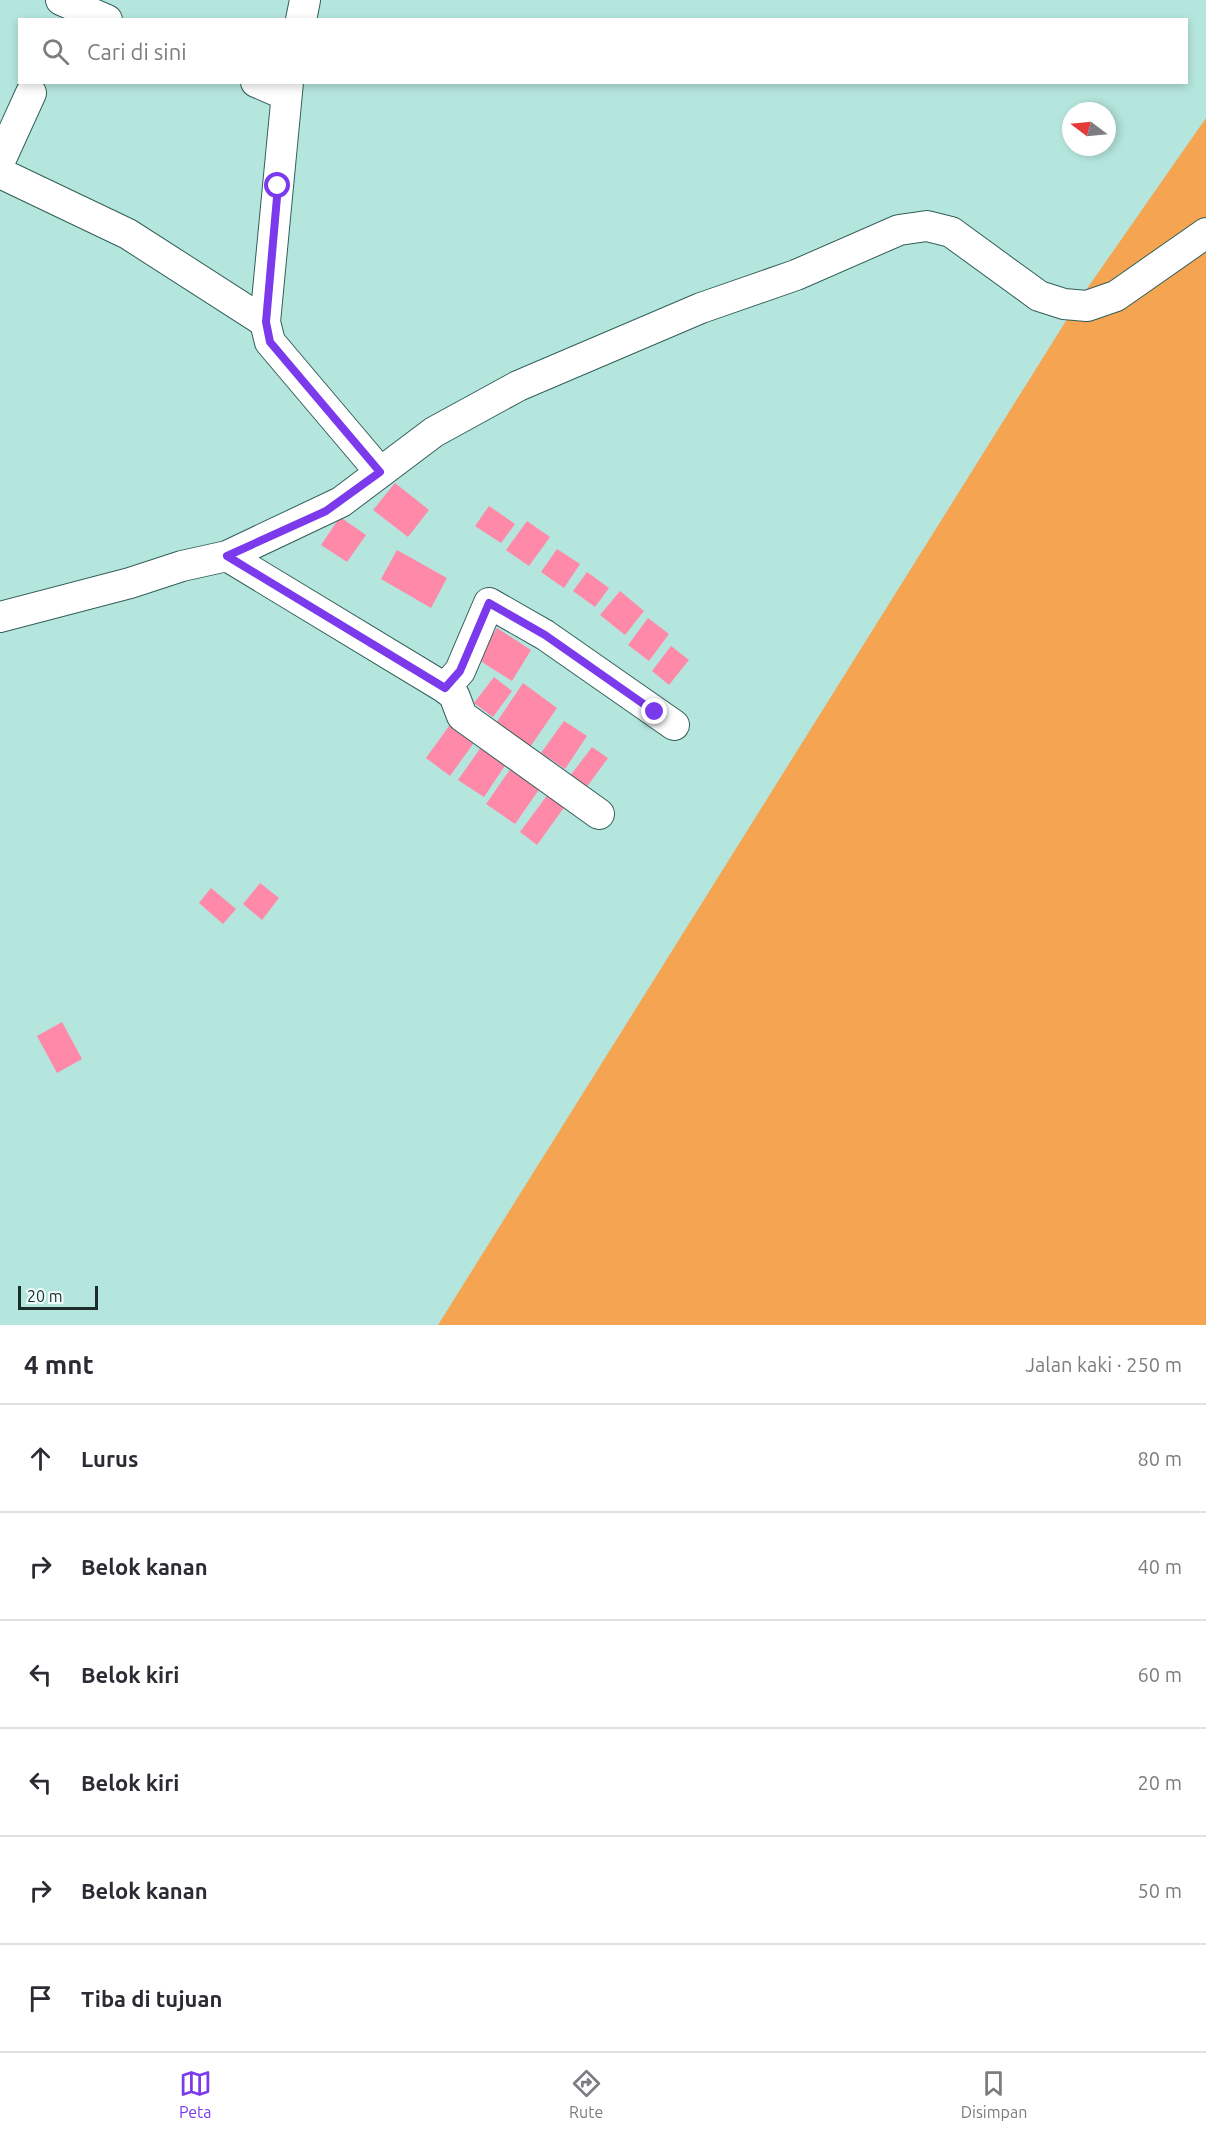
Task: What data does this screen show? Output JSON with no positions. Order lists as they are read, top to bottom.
{
  "scale_bar": "20 m",
  "north": "left",
  "page": {
    "search": "Cari di sini",
    "scale": "20 m",
    "heading": ["4 mnt", "Jalan kaki · 250 m"],
    "list": [
      ["Lurus", "80 m"],
      ["Belok kanan", "40 m"],
      ["Belok kiri", "60 m"],
      ["Belok kiri", "20 m"],
      ["Belok kanan", "50 m"],
      "Tiba di tujuan"
    ],
    "nav": ["Peta", "Rute", "Disimpan"]
  }
}
